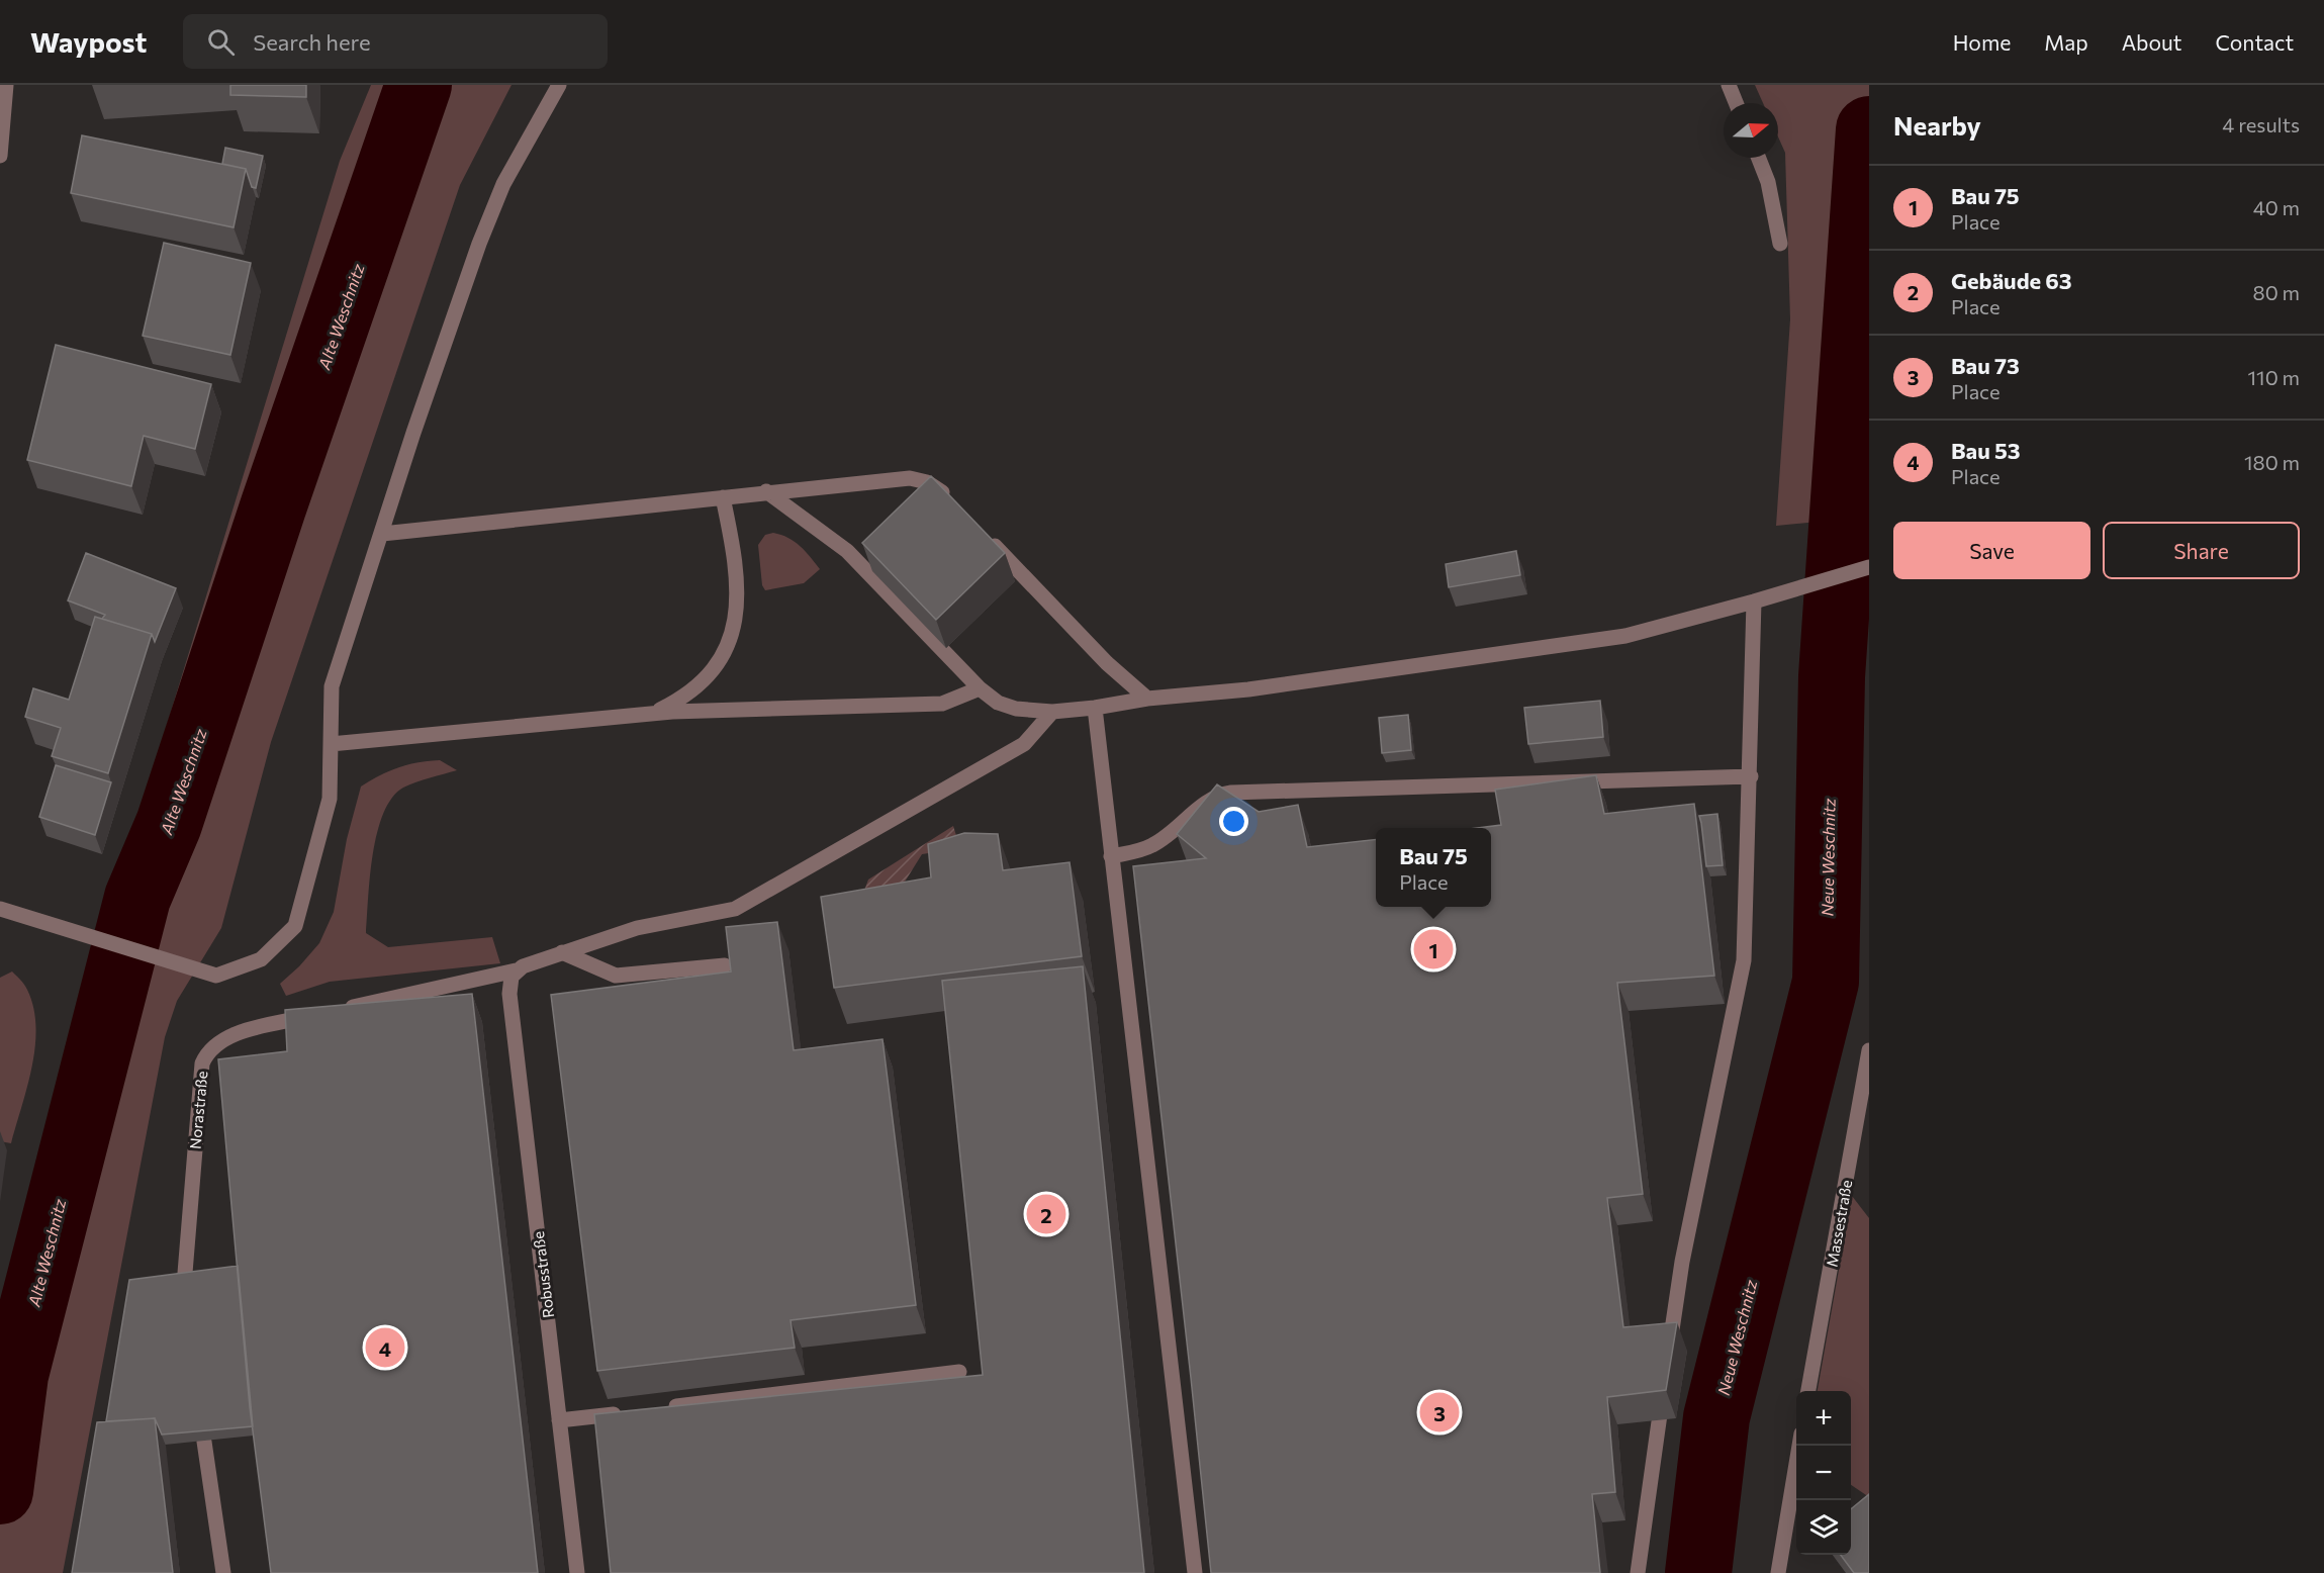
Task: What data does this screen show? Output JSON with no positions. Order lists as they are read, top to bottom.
{
  "streets": {
    "street": ["Norastraße", "Massestraße", "Robusstraße"]
  },
  "crossings": [
    ["Norastraße", "Robusstraße"]
  ],
  "water": ["Alte Weschnitz", "Neue Weschnitz"],
  "north": "right",
  "page": {
    "header": "Waypost",
    "search": "Search here",
    "nav": [
      "Home",
      "Map",
      "About",
      "Contact"
    ],
    "heading": ["Nearby", "4 results"],
    "list": [
      {
        "mark": "1",
        "name": "Bau 75",
        "note": "Place",
        "value": "40 m"
      },
      {
        "mark": "2",
        "name": "Gebäude 63",
        "note": "Place",
        "value": "80 m"
      },
      {
        "mark": "3",
        "name": "Bau 73",
        "note": "Place",
        "value": "110 m"
      },
      {
        "mark": "4",
        "name": "Bau 53",
        "note": "Place",
        "value": "180 m"
      }
    ],
    "buttons": ["Save", "Share"],
    "popup": ["Bau 75", "Place"],
    "pins": [
      "1",
      "2",
      "4",
      "3"
    ],
    "map_buttons": ["+", "−"]
  }
}
